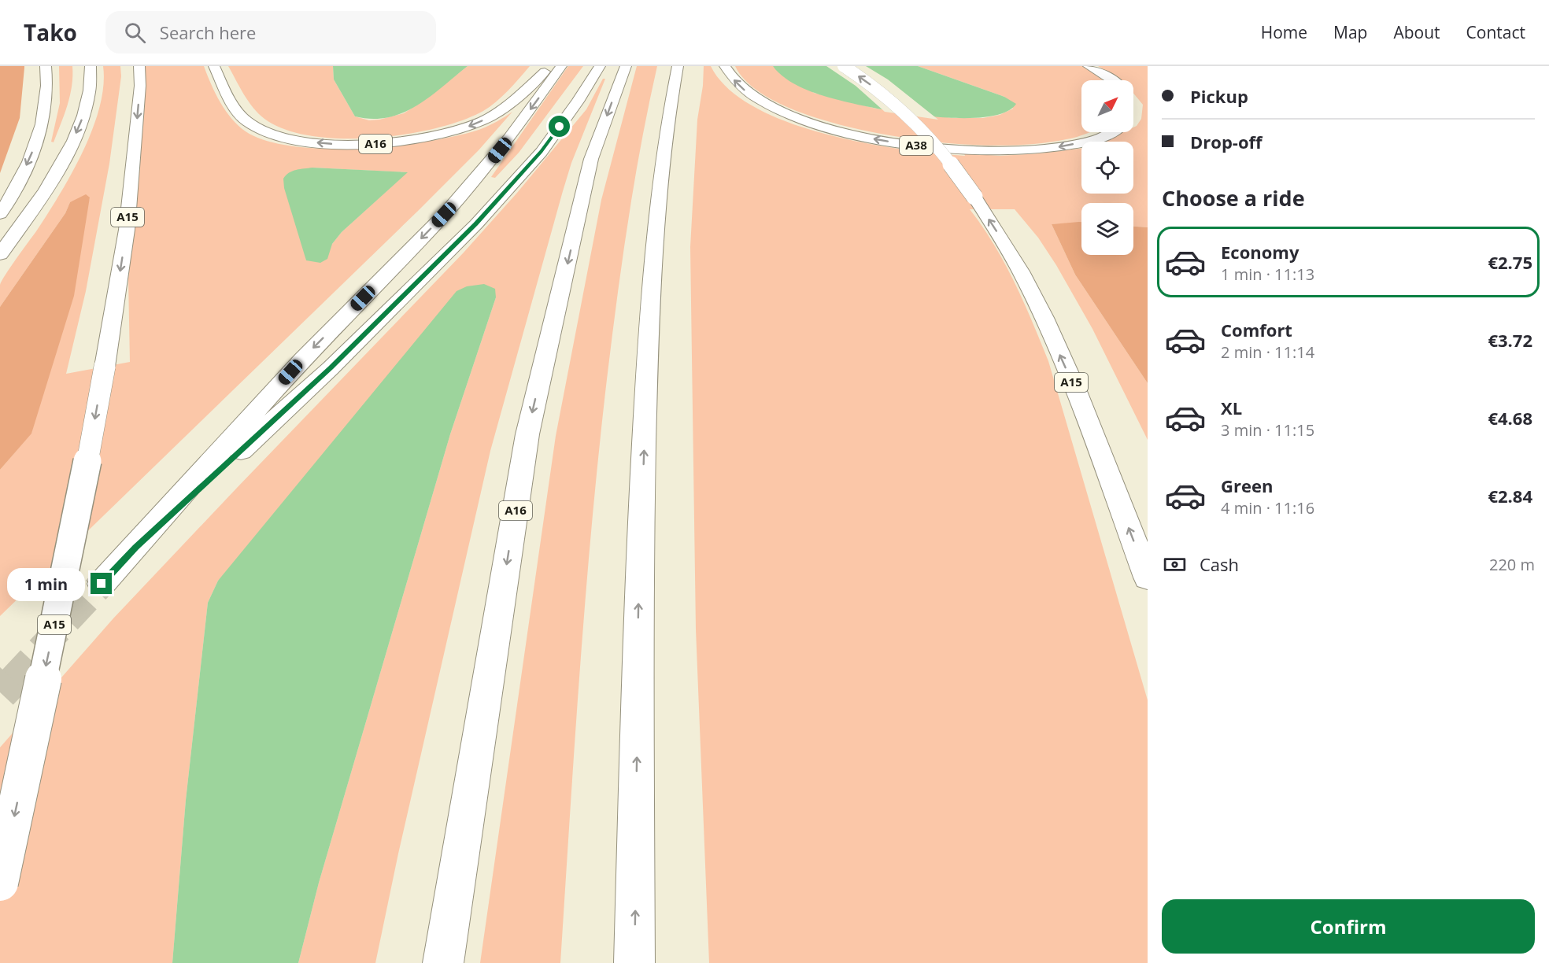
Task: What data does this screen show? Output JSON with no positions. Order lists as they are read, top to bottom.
{
  "streets": {
    "highway": ["A16", "A38", "A15"]
  },
  "north": "top right",
  "page": {
    "header": "Tako",
    "search": "Search here",
    "nav": [
      "Home",
      "Map",
      "About",
      "Contact"
    ],
    "banner": ["Pickup", "Drop-off"],
    "heading": "Choose a ride",
    "list": [
      {
        "name": "Economy",
        "note": "1 min · 11:13",
        "value": "€2.75"
      },
      {
        "name": "Comfort",
        "note": "2 min · 11:14",
        "value": "€3.72"
      },
      {
        "name": "XL",
        "note": "3 min · 11:15",
        "value": "€4.68"
      },
      {
        "name": "Green",
        "note": "4 min · 11:16",
        "value": "€2.84"
      }
    ],
    "pay": ["Cash", "220 m"],
    "bubble": "1 min",
    "buttons": "Confirm"
  }
}
